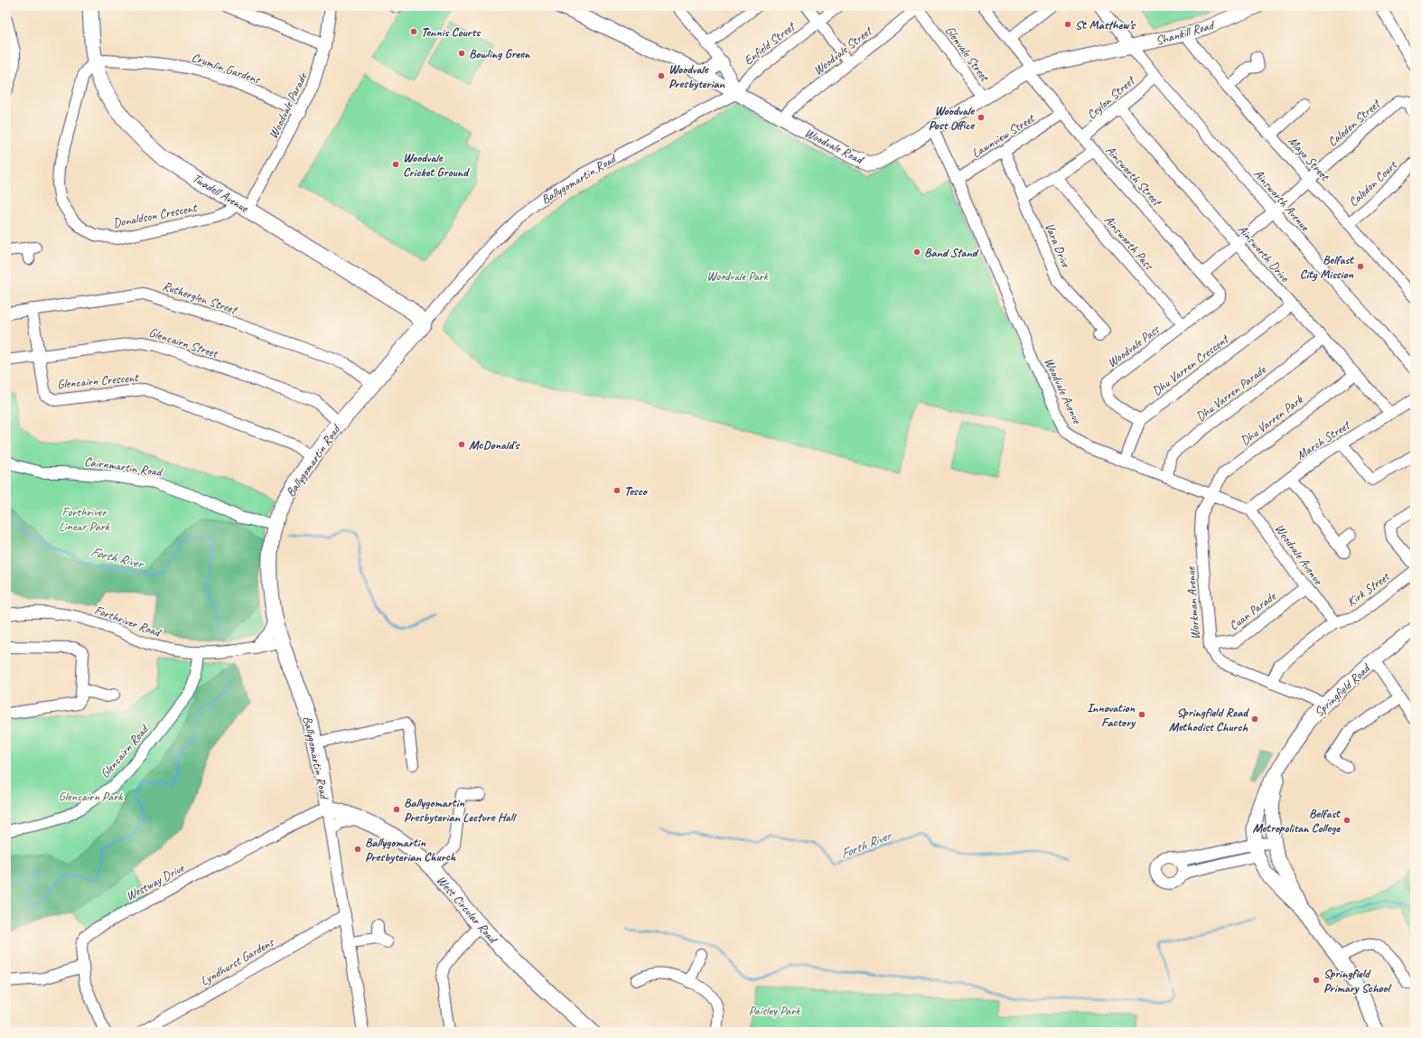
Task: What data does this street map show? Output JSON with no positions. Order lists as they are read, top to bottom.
{
  "streets": {
    "highway": ["Ballygomartin Road", "Twadell Avenue", "West Circular Road"],
    "main road": ["Shankill Road", "Woodvale Road", "Springfield Road"],
    "street": [
      "Enfield Street",
      "Woodvale Street",
      "Glenvale Street",
      "Crumlin Gardens",
      "Ceylon Street",
      "Woodvale Parade",
      "Caledon Street",
      "Lawnview Street",
      "Mayo Street",
      "Ainsworth Street",
      "Caledon Court",
      "Ainsworth Avenue",
      "Donaldson Crescent",
      "Ainsworth Pass",
      "Vara Drive",
      "Ainsworth Drive",
      "Rutherglen Street",
      "Glencairn Street",
      "Woodvale Pass",
      "Dhu Varren Crescent",
      "Glencairn Crescent",
      "Woodvale Avenue",
      "Dhu Varren Parade",
      "Dhu Varren Park",
      "March Street",
      "Cairnmartin Road",
      "Kirk Street",
      "Workman Avenue",
      "Cuan Parade",
      "Forthriver Road",
      "Glencairn Road",
      "Westway Drive",
      "Lyndhurst Gardens"
    ]
  },
  "crossings": [
    ["Shankill Road", "Woodvale Road"],
    ["Shankill Road", "Mayo Street"],
    ["Shankill Road", "Ainsworth Avenue"],
    ["Enfield Street", "Woodvale Road"],
    ["Enfield Street", "Ballygomartin Road"],
    ["Woodvale Street", "Glenvale Street"],
    ["Woodvale Street", "Woodvale Road"],
    ["Glenvale Street", "Woodvale Road"],
    ["Crumlin Gardens", "Woodvale Parade"],
    ["Crumlin Gardens", "Twadell Avenue"],
    ["Crumlin Gardens", "Donaldson Crescent"],
    ["Ceylon Street", "Ainsworth Street"],
    ["Ceylon Street", "Ainsworth Avenue"],
    ["Ceylon Street", "Ainsworth Drive"],
    ["Woodvale Parade", "Twadell Avenue"],
    ["Woodvale Parade", "Donaldson Crescent"],
    ["Caledon Street", "Mayo Street"],
    ["Caledon Street", "Ainsworth Street"],
    ["Caledon Street", "Ainsworth Avenue"],
    ["Caledon Street", "Ainsworth Drive"],
    ["Lawnview Street", "Ainsworth Street"],
    ["Lawnview Street", "Vara Drive"],
    ["Lawnview Street", "Woodvale Avenue"],
    ["Woodvale Road", "Ainsworth Street"],
    ["Woodvale Road", "Ballygomartin Road"],
    ["Woodvale Road", "Ainsworth Avenue"],
    ["Woodvale Road", "Woodvale Avenue"],
    ["Mayo Street", "Caledon Court"],
    ["Ainsworth Street", "Woodvale Pass"],
    ["Ballygomartin Road", "Twadell Avenue"],
    ["Ballygomartin Road", "Rutherglen Street"],
    ["Ballygomartin Road", "Glencairn Street"],
    ["Ballygomartin Road", "Glencairn Crescent"],
    ["Ballygomartin Road", "Cairnmartin Road"],
    ["Ballygomartin Road", "Forthriver Road"],
    ["Ballygomartin Road", "Westway Drive"],
    ["Ballygomartin Road", "West Circular Road"],
    ["Ballygomartin Road", "Lyndhurst Gardens"],
    ["Twadell Avenue", "Donaldson Crescent"],
    ["Ainsworth Pass", "Woodvale Pass"],
    ["Ainsworth Drive", "Dhu Varren Crescent"],
    ["Ainsworth Drive", "Dhu Varren Parade"],
    ["Ainsworth Drive", "Dhu Varren Park"],
    ["Ainsworth Drive", "March Street"],
    ["Rutherglen Street", "Glencairn Crescent"],
    ["Glencairn Street", "Glencairn Crescent"],
    ["Woodvale Pass", "Dhu Varren Crescent"],
    ["Woodvale Avenue", "Dhu Varren Parade"],
    ["Woodvale Avenue", "Dhu Varren Park"],
    ["Woodvale Avenue", "March Street"],
    ["Woodvale Avenue", "Kirk Street"],
    ["Woodvale Avenue", "Workman Avenue"],
    ["Woodvale Avenue", "Cuan Parade"],
    ["Dhu Varren Park", "Workman Avenue"],
    ["Workman Avenue", "Cuan Parade"],
    ["Workman Avenue", "Springfield Road"],
    ["Forthriver Road", "Glencairn Road"],
    ["Westway Drive", "West Circular Road"]
  ],
  "water": ["Forth River"],
  "parks": [
    "Woodvale Park",
    "Forthriver Linear Park",
    "Glencairn Park",
    "Paisley Park"
  ],
  "places": [
    "St Matthew’s",
    "Tennis Courts",
    "Bowling Green",
    "Woodvale Presbyterian",
    "Woodvale Post Office",
    "Woodvale Cricket Ground",
    "Band Stand",
    "Belfast City Mission",
    "McDonald's",
    "Tesco",
    "Innovation Factory",
    "Springfield Road Methodist Church",
    "Ballygomartin Presbyterian Lecture Hall",
    "Belfast Metropolitan College",
    "Ballygomartin Presbyterian Church",
    "Springfield Primary School"
  ]
}
